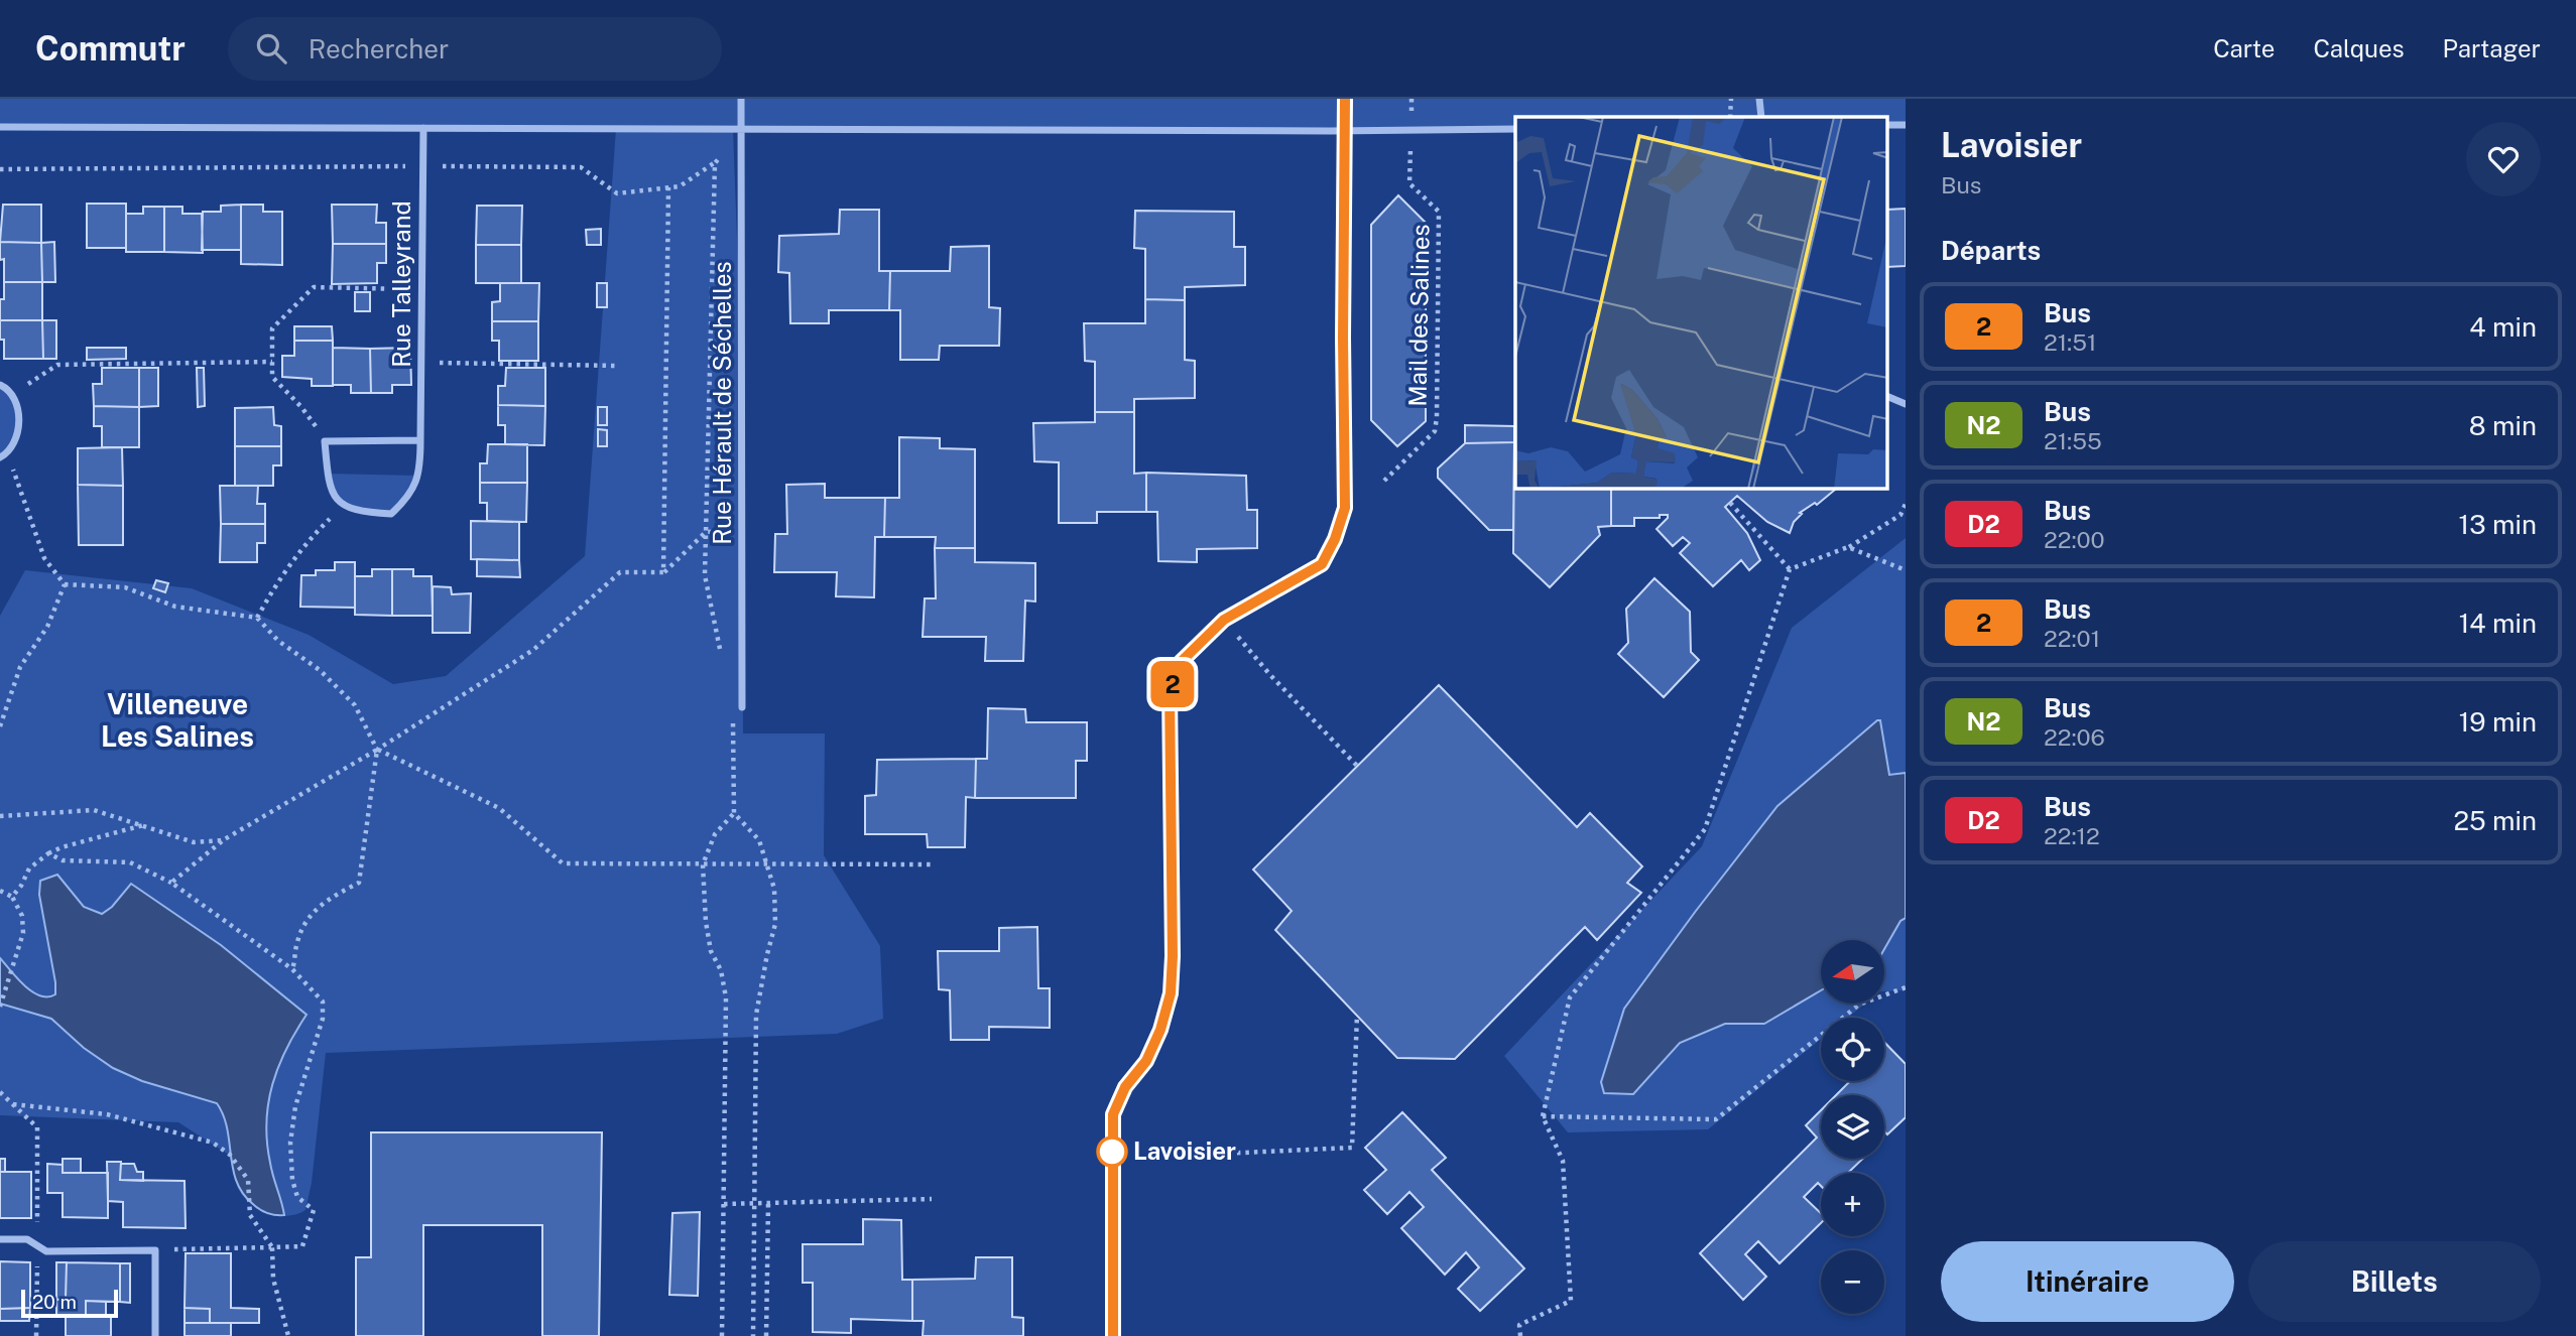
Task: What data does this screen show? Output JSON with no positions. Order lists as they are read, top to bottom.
{
  "streets": {
    "street": ["Rue Talleyrand", "Rue Hérault de Séchelles"],
    "path": ["Mail des Salines"]
  },
  "districts": ["Villeneuve Les Salines"],
  "places": ["Lavoisier"],
  "lines": ["bus line 2"],
  "scale_bar": "20 m",
  "north": "left",
  "page": {
    "header": "Commutr",
    "search": "Rechercher",
    "nav": ["Carte", "Calques", "Partager"],
    "on_map": "2",
    "heading": [
      ["Lavoisier", "Bus"],
      "Départs"
    ],
    "list": [
      {
        "mark": "2",
        "name": "Bus",
        "note": "21:51",
        "value": "4 min"
      },
      {
        "mark": "N2",
        "name": "Bus",
        "note": "21:55",
        "value": "8 min"
      },
      {
        "mark": "D2",
        "name": "Bus",
        "note": "22:00",
        "value": "13 min"
      },
      {
        "mark": "2",
        "name": "Bus",
        "note": "22:01",
        "value": "14 min"
      },
      {
        "mark": "N2",
        "name": "Bus",
        "note": "22:06",
        "value": "19 min"
      },
      {
        "mark": "D2",
        "name": "Bus",
        "note": "22:12",
        "value": "25 min"
      }
    ],
    "map_buttons": ["+", "−"],
    "buttons": ["Itinéraire", "Billets"],
    "scale": "20 m"
  }
}
